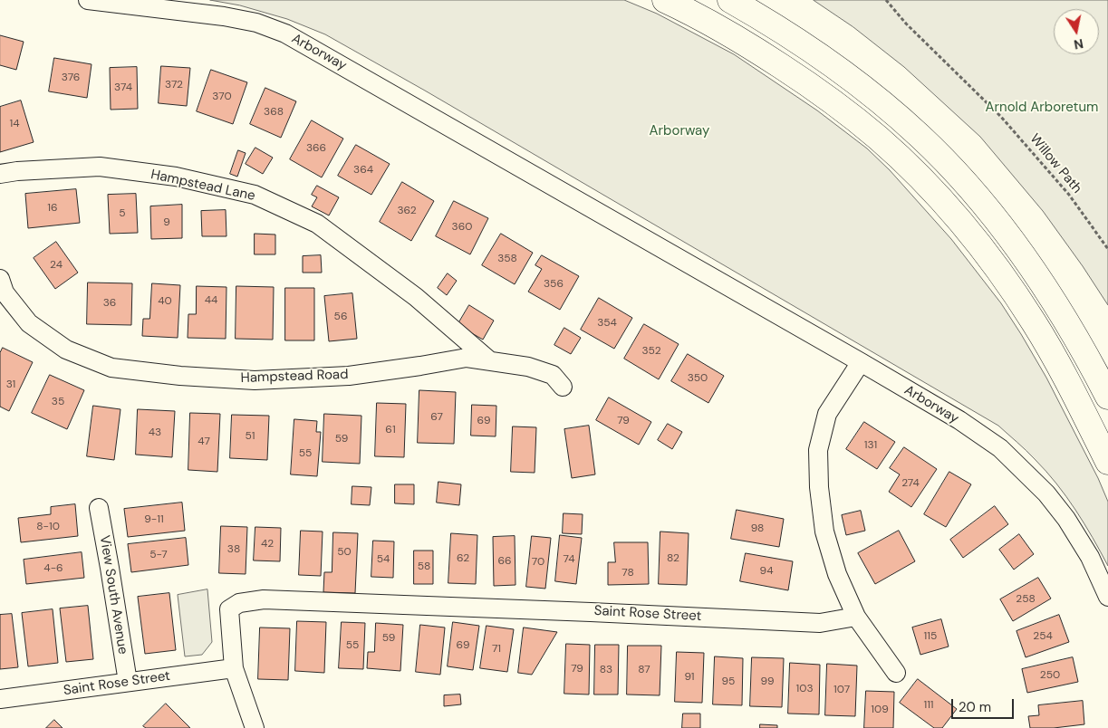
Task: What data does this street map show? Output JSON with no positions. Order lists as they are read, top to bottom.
{
  "streets": {
    "street": [
      "Arborway",
      "Hampstead Lane",
      "Hampstead Road",
      "View South Avenue",
      "Saint Rose Street"
    ],
    "path": ["Willow Path"]
  },
  "crossings": [
    ["Hampstead Lane", "Hampstead Road"],
    ["View South Avenue", "Saint Rose Street"]
  ],
  "parks": ["Arnold Arboretum", "Arborway"],
  "house_numbers": [
    "376",
    "372",
    "374",
    "370",
    "368",
    "14",
    "366",
    "364",
    "16",
    "362",
    "5",
    "9",
    "360",
    "358",
    "24",
    "356",
    "44",
    "40",
    "36",
    "56",
    "354",
    "352",
    "350",
    "31",
    "35",
    "67",
    "69",
    "79",
    "61",
    "43",
    "51",
    "59",
    "47",
    "131",
    "55",
    "274",
    "9-11",
    "8-10",
    "98",
    "42",
    "38",
    "50",
    "5-7",
    "62",
    "82",
    "54",
    "74",
    "66",
    "70",
    "58",
    "4-6",
    "94",
    "78",
    "258",
    "115",
    "254",
    "59",
    "55",
    "69",
    "71",
    "79",
    "83",
    "87",
    "250",
    "91",
    "95",
    "99",
    "103",
    "107",
    "111",
    "109"
  ],
  "scale_bar": "20 m",
  "north": "bottom"
}
